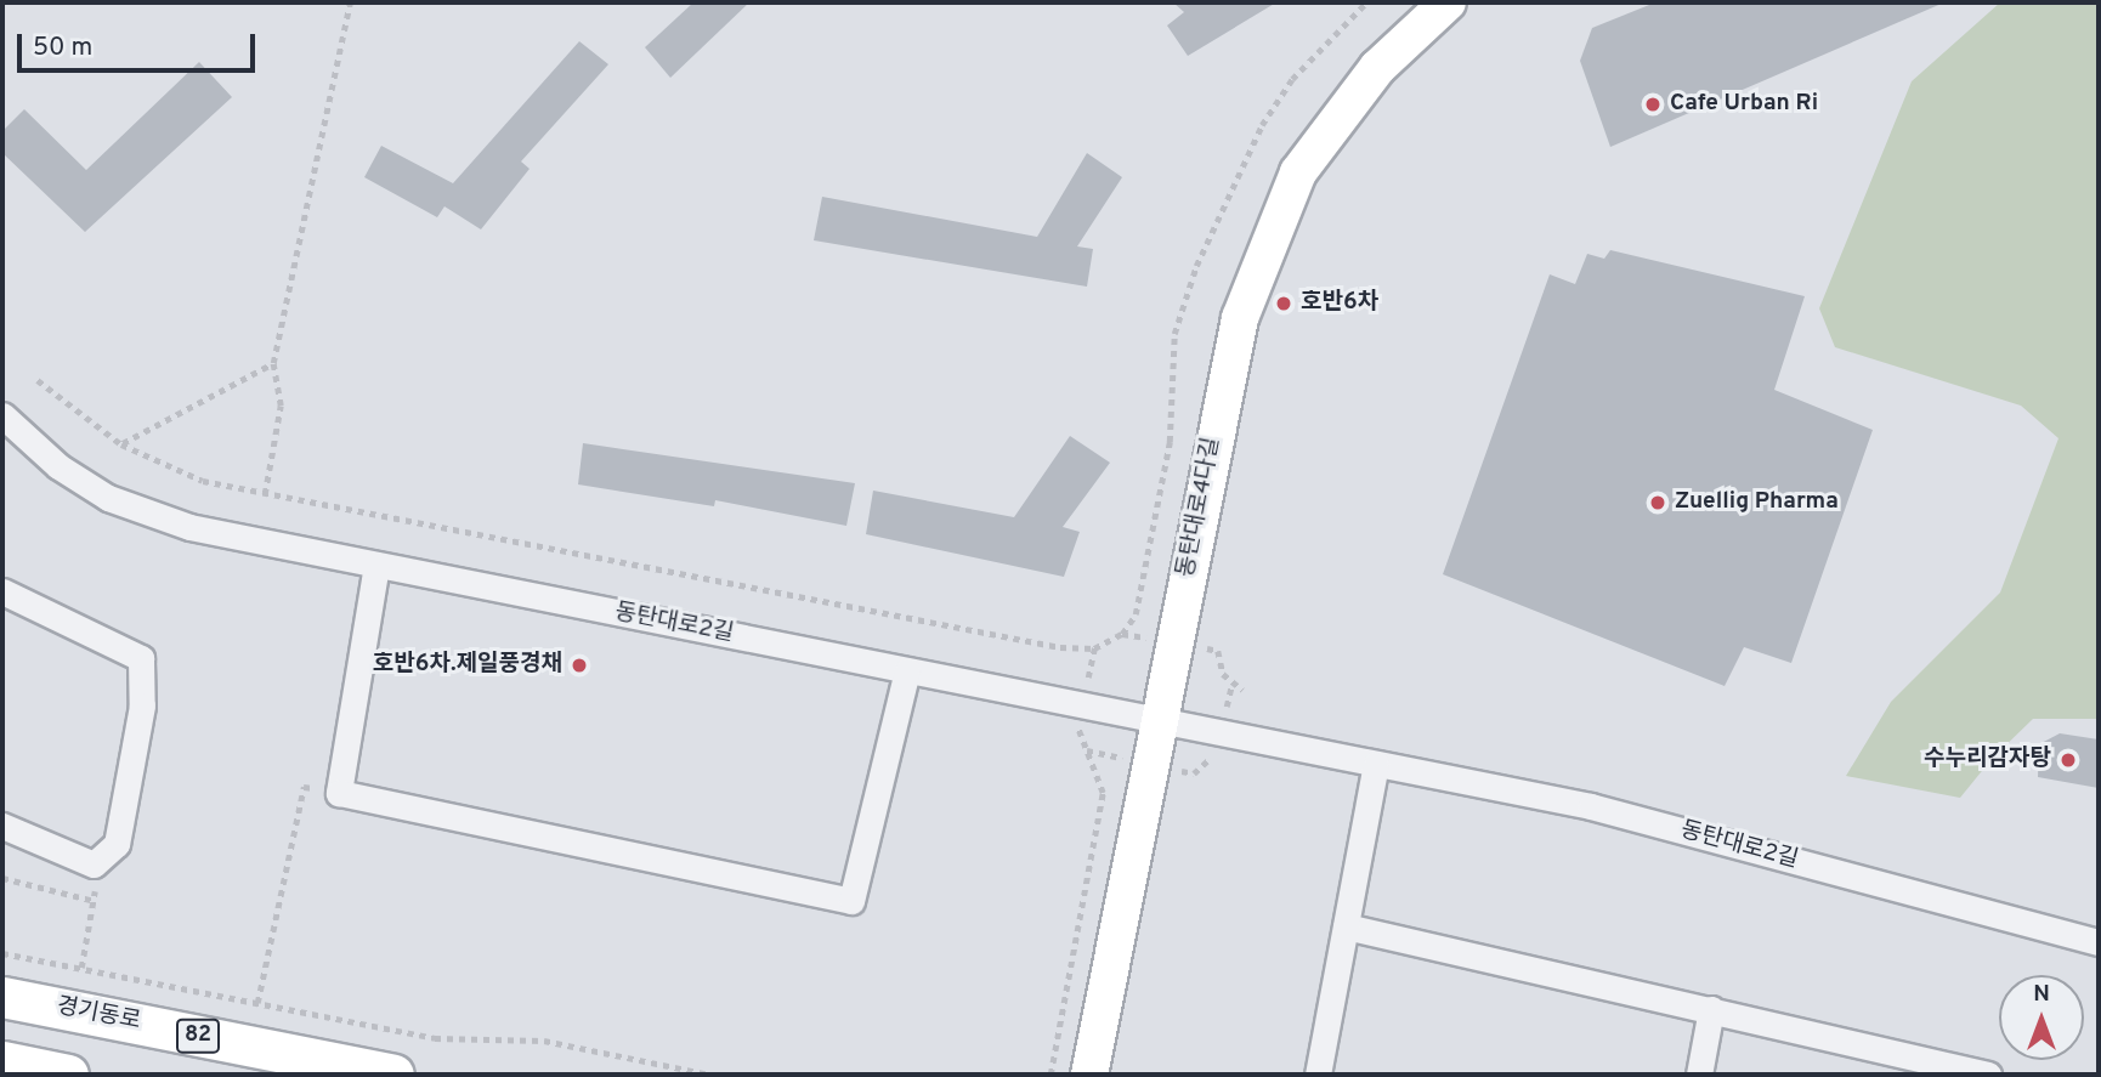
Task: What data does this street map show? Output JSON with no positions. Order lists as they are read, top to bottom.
{
  "streets": {
    "main road": ["경기동로", "82"],
    "street": ["동탄대로4다길", "동탄대로2길"]
  },
  "crossings": [
    ["동탄대로4다길", "동탄대로2길"]
  ],
  "places": [
    "Cafe Urban Ri",
    "호반6차",
    "Zuellig Pharma",
    "호반6차.제일풍경채",
    "수누리감자탕"
  ],
  "scale_bar": "50 m",
  "north": "top"
}
